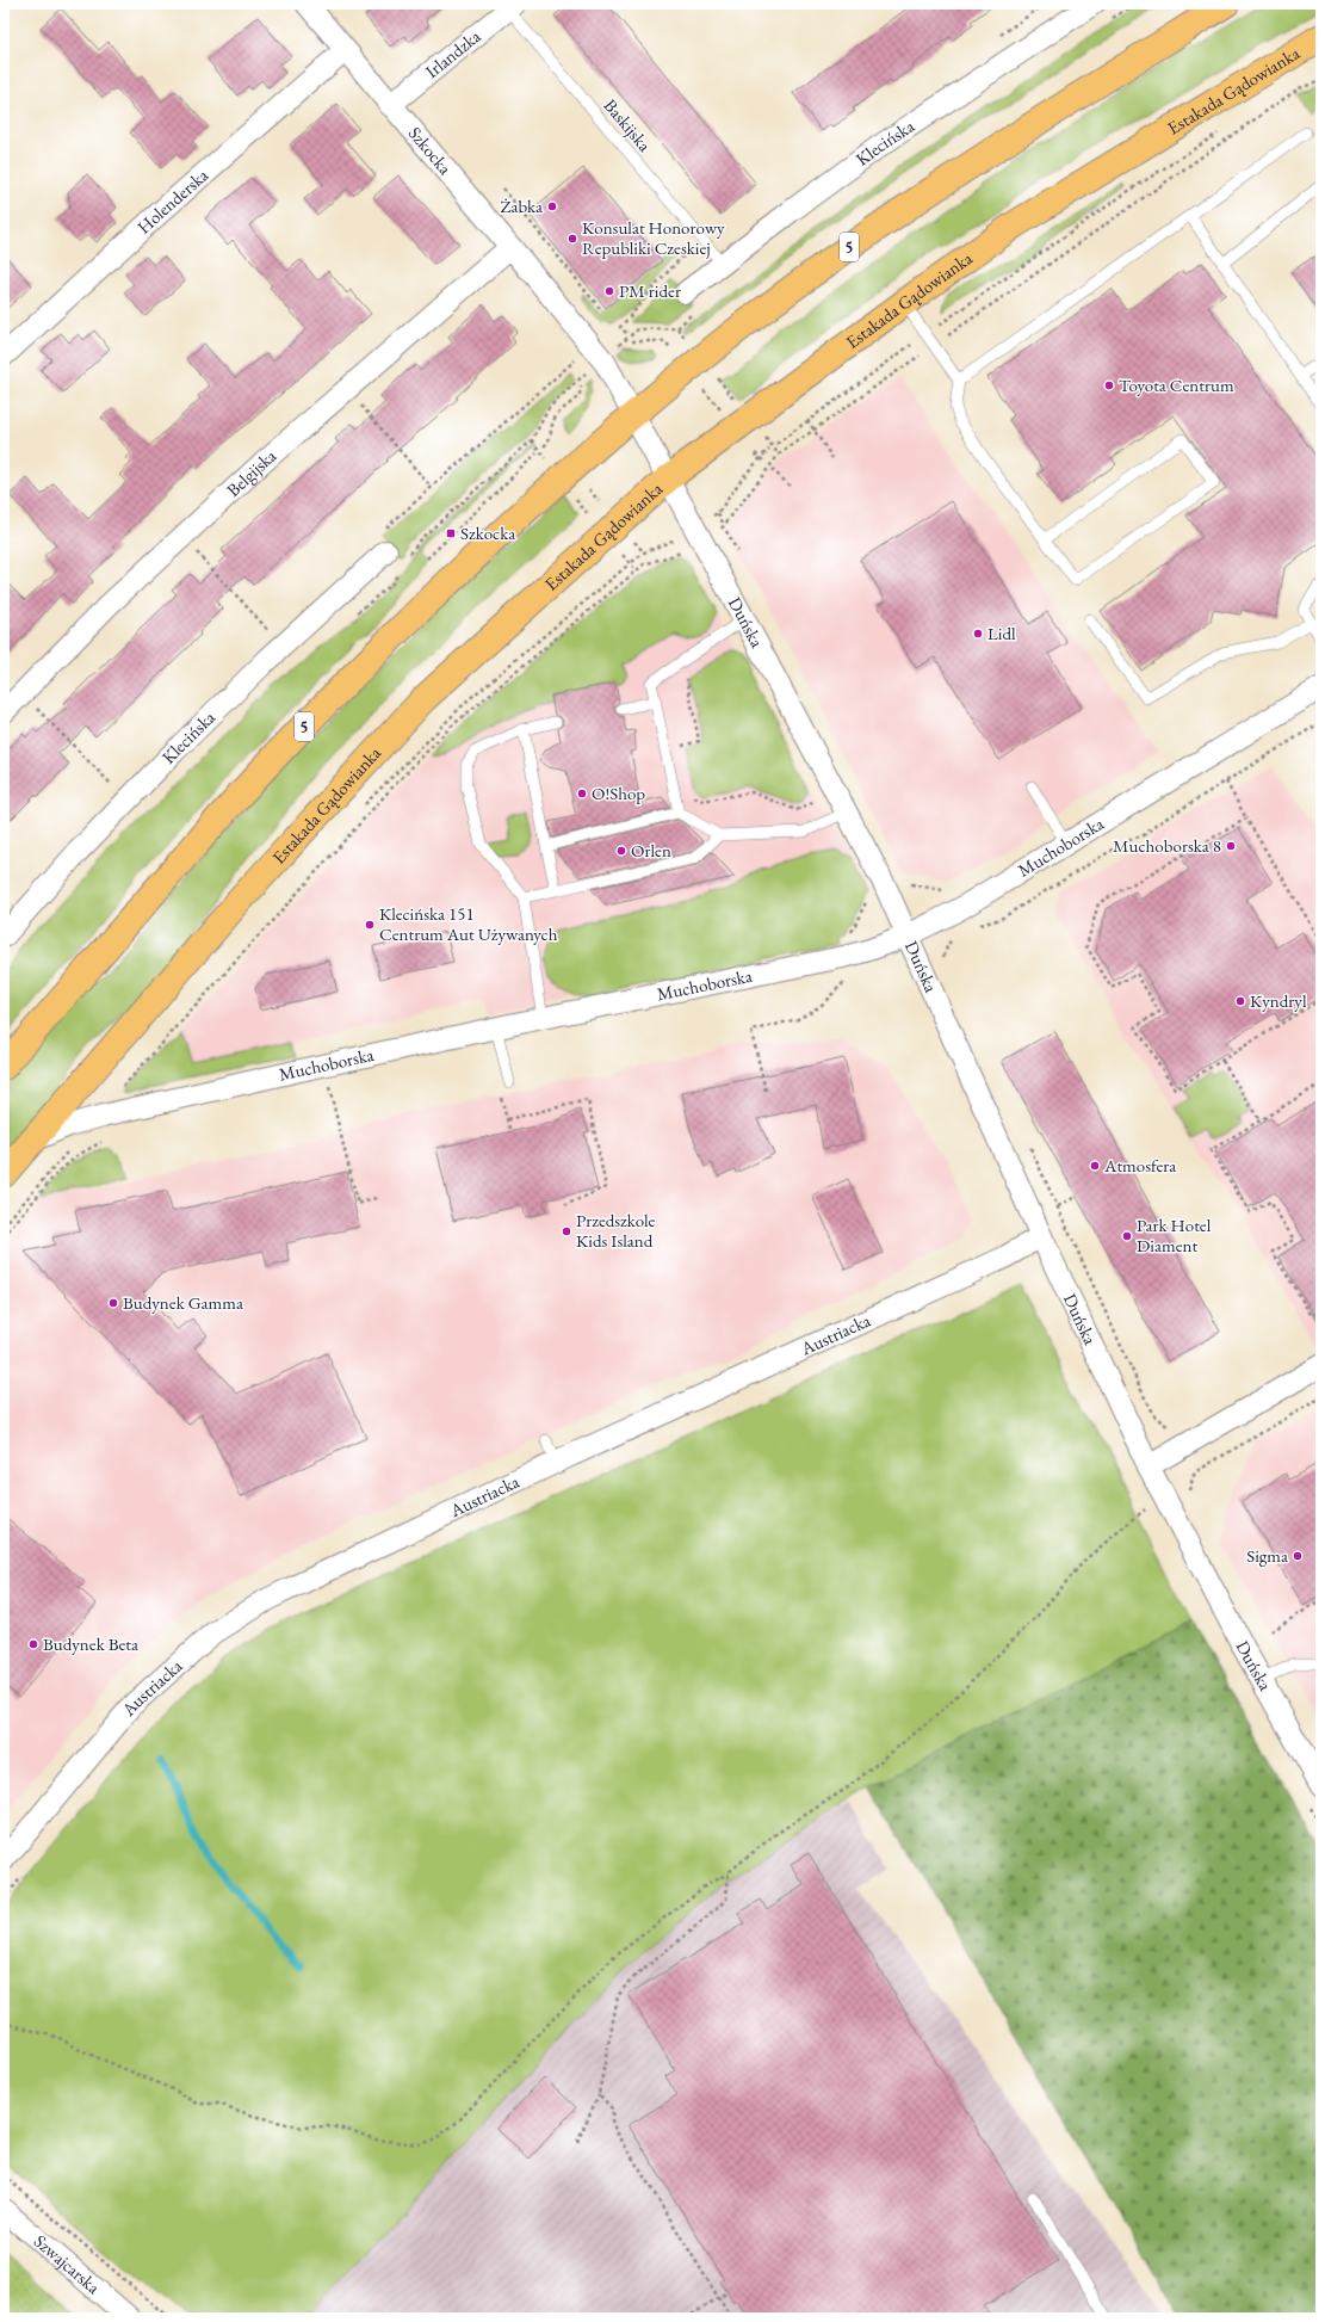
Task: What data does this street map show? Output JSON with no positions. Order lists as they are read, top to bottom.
{
  "streets": {
    "main road": ["Estakada Gądowianka", "5"],
    "street": [
      "Irlandzka",
      "Klecińska",
      "Szkocka",
      "Holenderska",
      "Belgijska",
      "Duńska",
      "Muchoborska",
      "Austriacka",
      "Szwajcarska"
    ],
    "lane": ["Baskijska"]
  },
  "crossings": [
    ["Irlandzka", "Baskijska"],
    ["Irlandzka", "Szkocka"],
    ["Estakada Gądowianka", "Duńska"],
    ["Estakada Gądowianka", "Muchoborska"],
    ["Baskijska", "Klecińska"],
    ["Szkocka", "Holenderska"],
    ["Szkocka", "5"],
    ["Szkocka", "Belgijska"],
    ["Szkocka", "Duńska"],
    ["5", "Duńska"],
    ["Duńska", "Muchoborska"],
    ["Duńska", "Austriacka"]
  ],
  "places": {
    "other": [
      "Żabka",
      "Konsulat Honorowy Republiki Czeskiej",
      "PM rider",
      "Toyota Centrum",
      "Lidl",
      "O!Shop",
      "Muchoborska 8",
      "Orlen",
      "Klecińska 151 Centrum Aut Używanych",
      "Kyndryl",
      "Atmosfera",
      "Przedszkole Kids Island",
      "Park Hotel Diament",
      "Budynek Gamma",
      "Sigma",
      "Budynek Beta"
    ],
    "transit": ["Szkocka"]
  }
}
